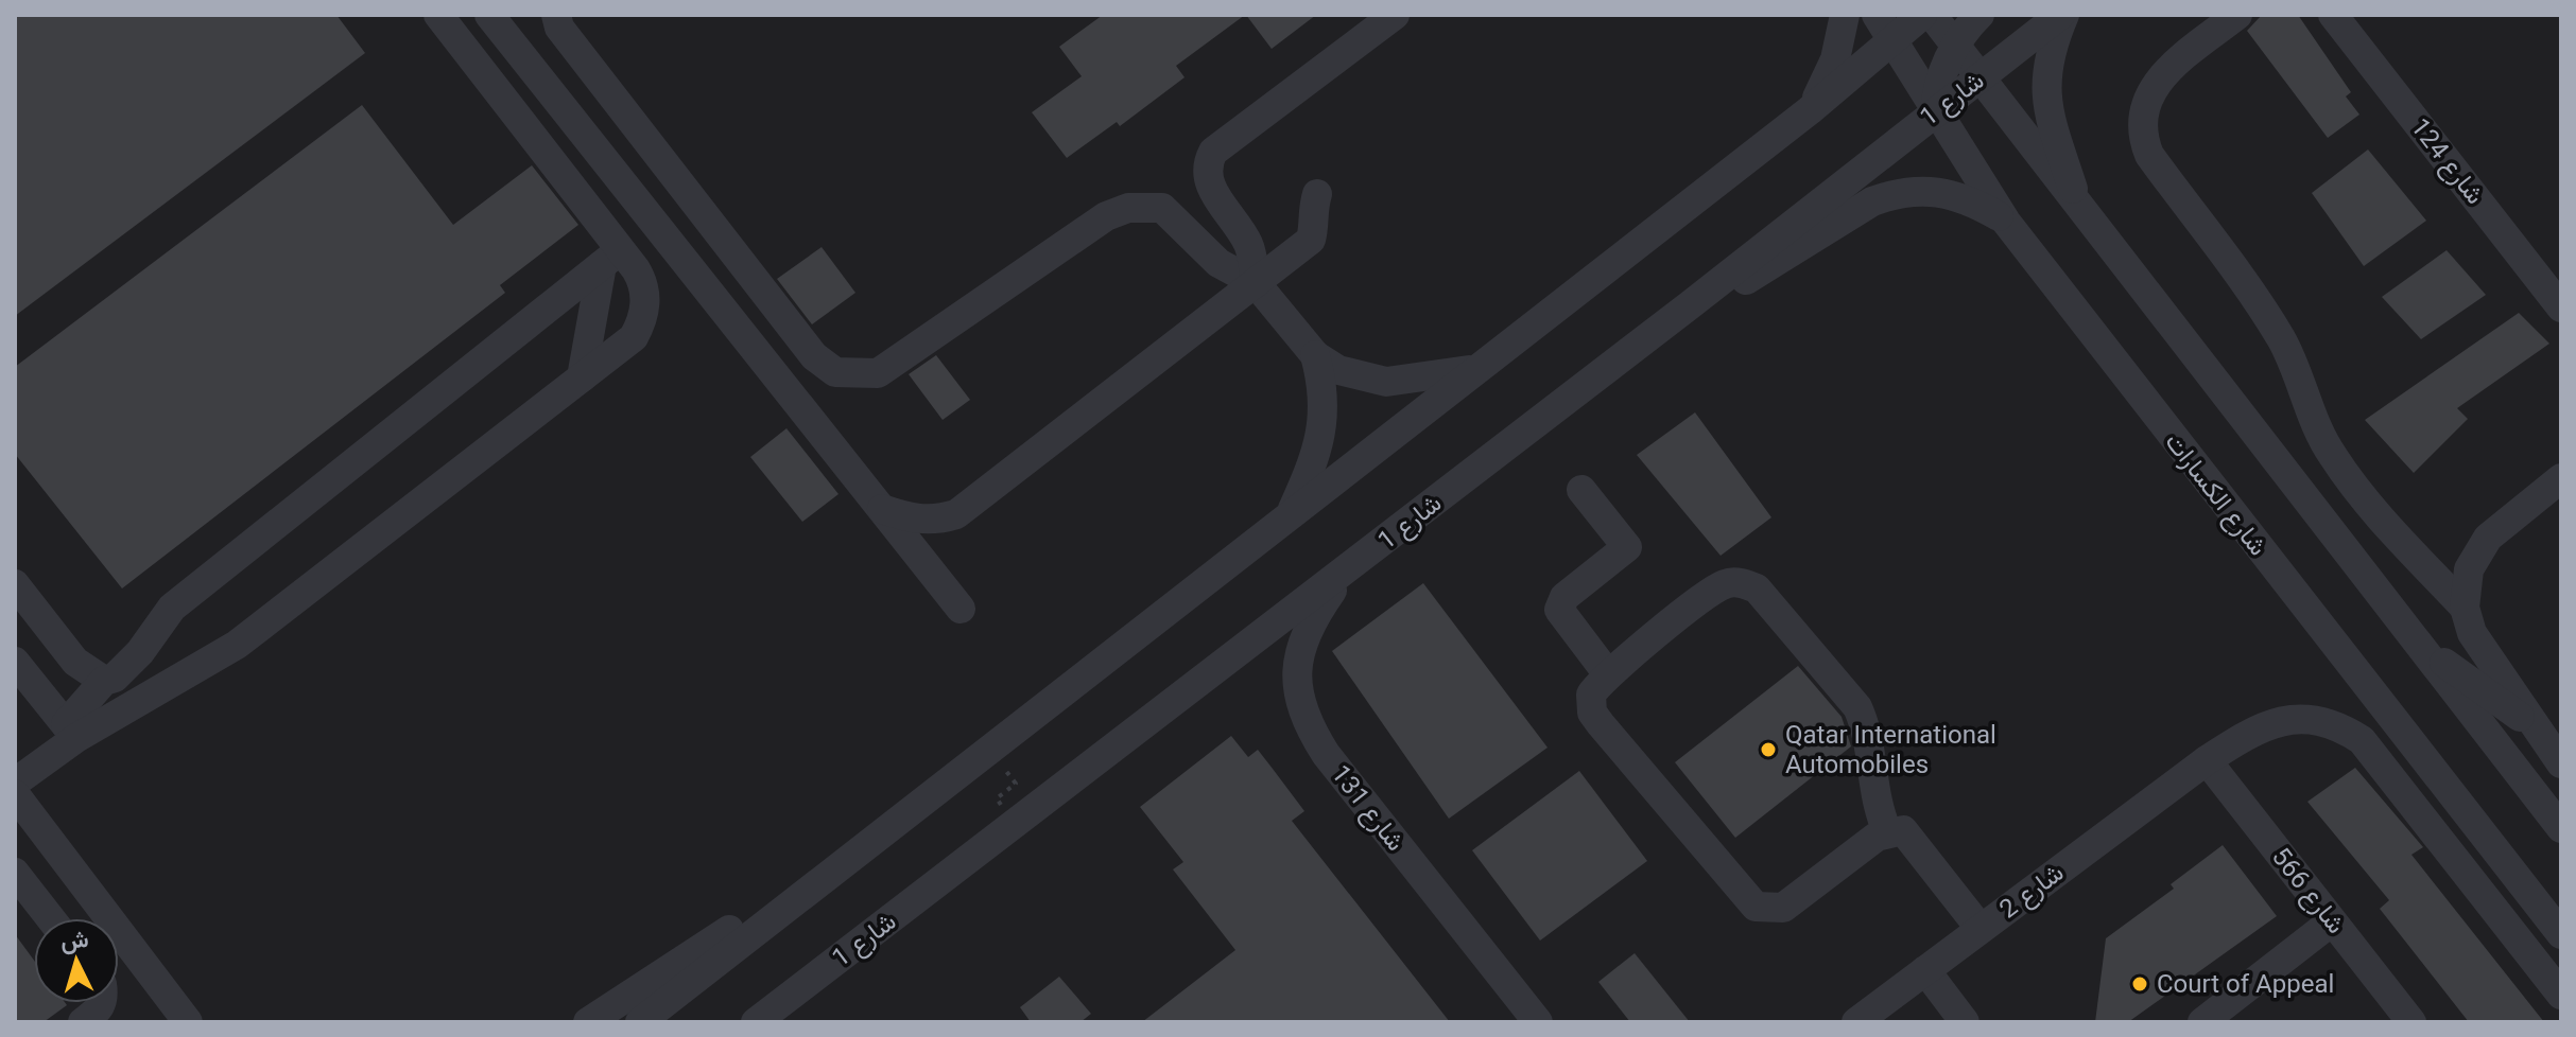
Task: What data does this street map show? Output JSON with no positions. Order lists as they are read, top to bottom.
{
  "streets": {
    "street": [
      "شارع 1",
      "شارع 124",
      "شارع الكسارات",
      "شارع 131",
      "شارع 2",
      "شارع 566"
    ]
  },
  "crossings": [
    ["شارع 1", "شارع الكسارات"],
    ["شارع 1", "شارع 131"],
    ["شارع 2", "شارع 566"]
  ],
  "places": ["Qatar International Automobiles", "Court of Appeal"],
  "north": "top"
}
